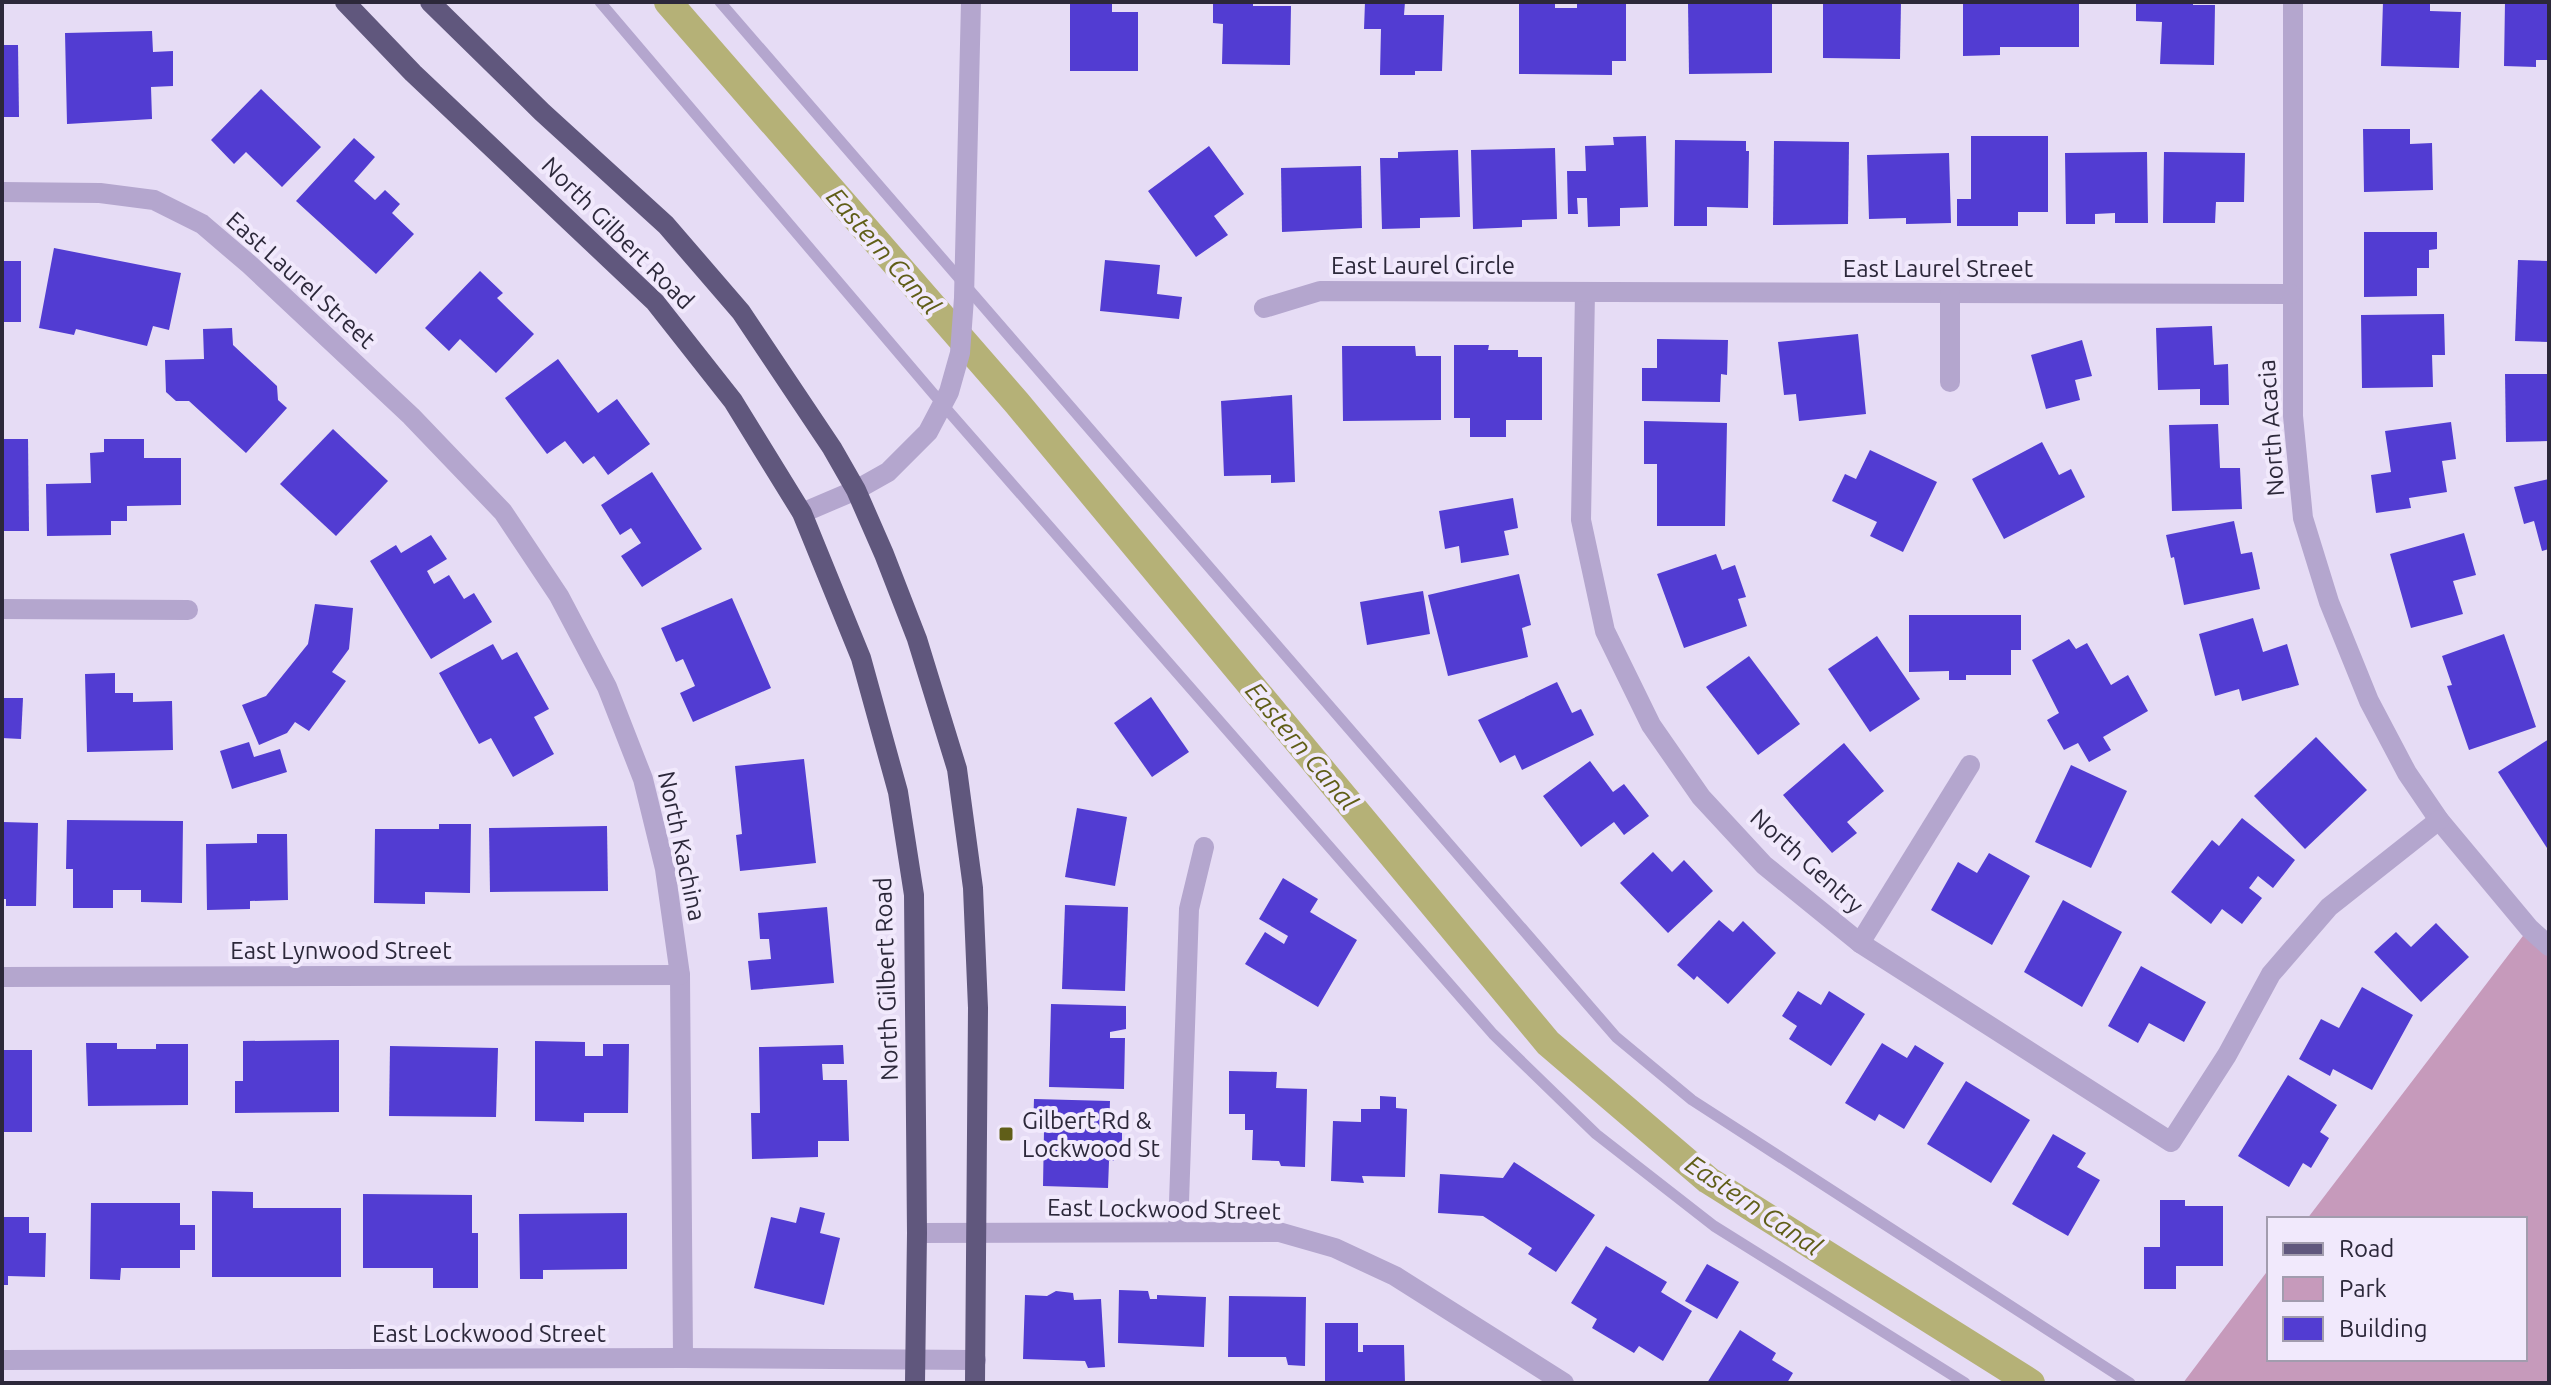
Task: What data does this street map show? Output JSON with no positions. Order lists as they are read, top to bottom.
{
  "streets": {
    "main road": ["North Gilbert Road"],
    "street": [
      "East Laurel Circle",
      "East Laurel Street",
      "North Acacia",
      "North Kachina",
      "North Gentry",
      "East Lynwood Street",
      "East Lockwood Street"
    ]
  },
  "crossings": [
    ["North Gilbert Road", "East Lockwood Street"],
    ["East Laurel Circle", "East Laurel Street"],
    ["East Laurel Circle", "North Gentry"],
    ["East Laurel Street", "North Acacia"],
    ["East Laurel Street", "North Kachina"],
    ["East Laurel Street", "North Gentry"],
    ["North Acacia", "North Gentry"],
    ["North Kachina", "East Lynwood Street"],
    ["North Kachina", "East Lockwood Street"]
  ],
  "water": ["Eastern Canal"],
  "places": {
    "transit": ["Gilbert Rd & Lockwood St"]
  },
  "legend": ["Road", "Park", "Building"]
}
